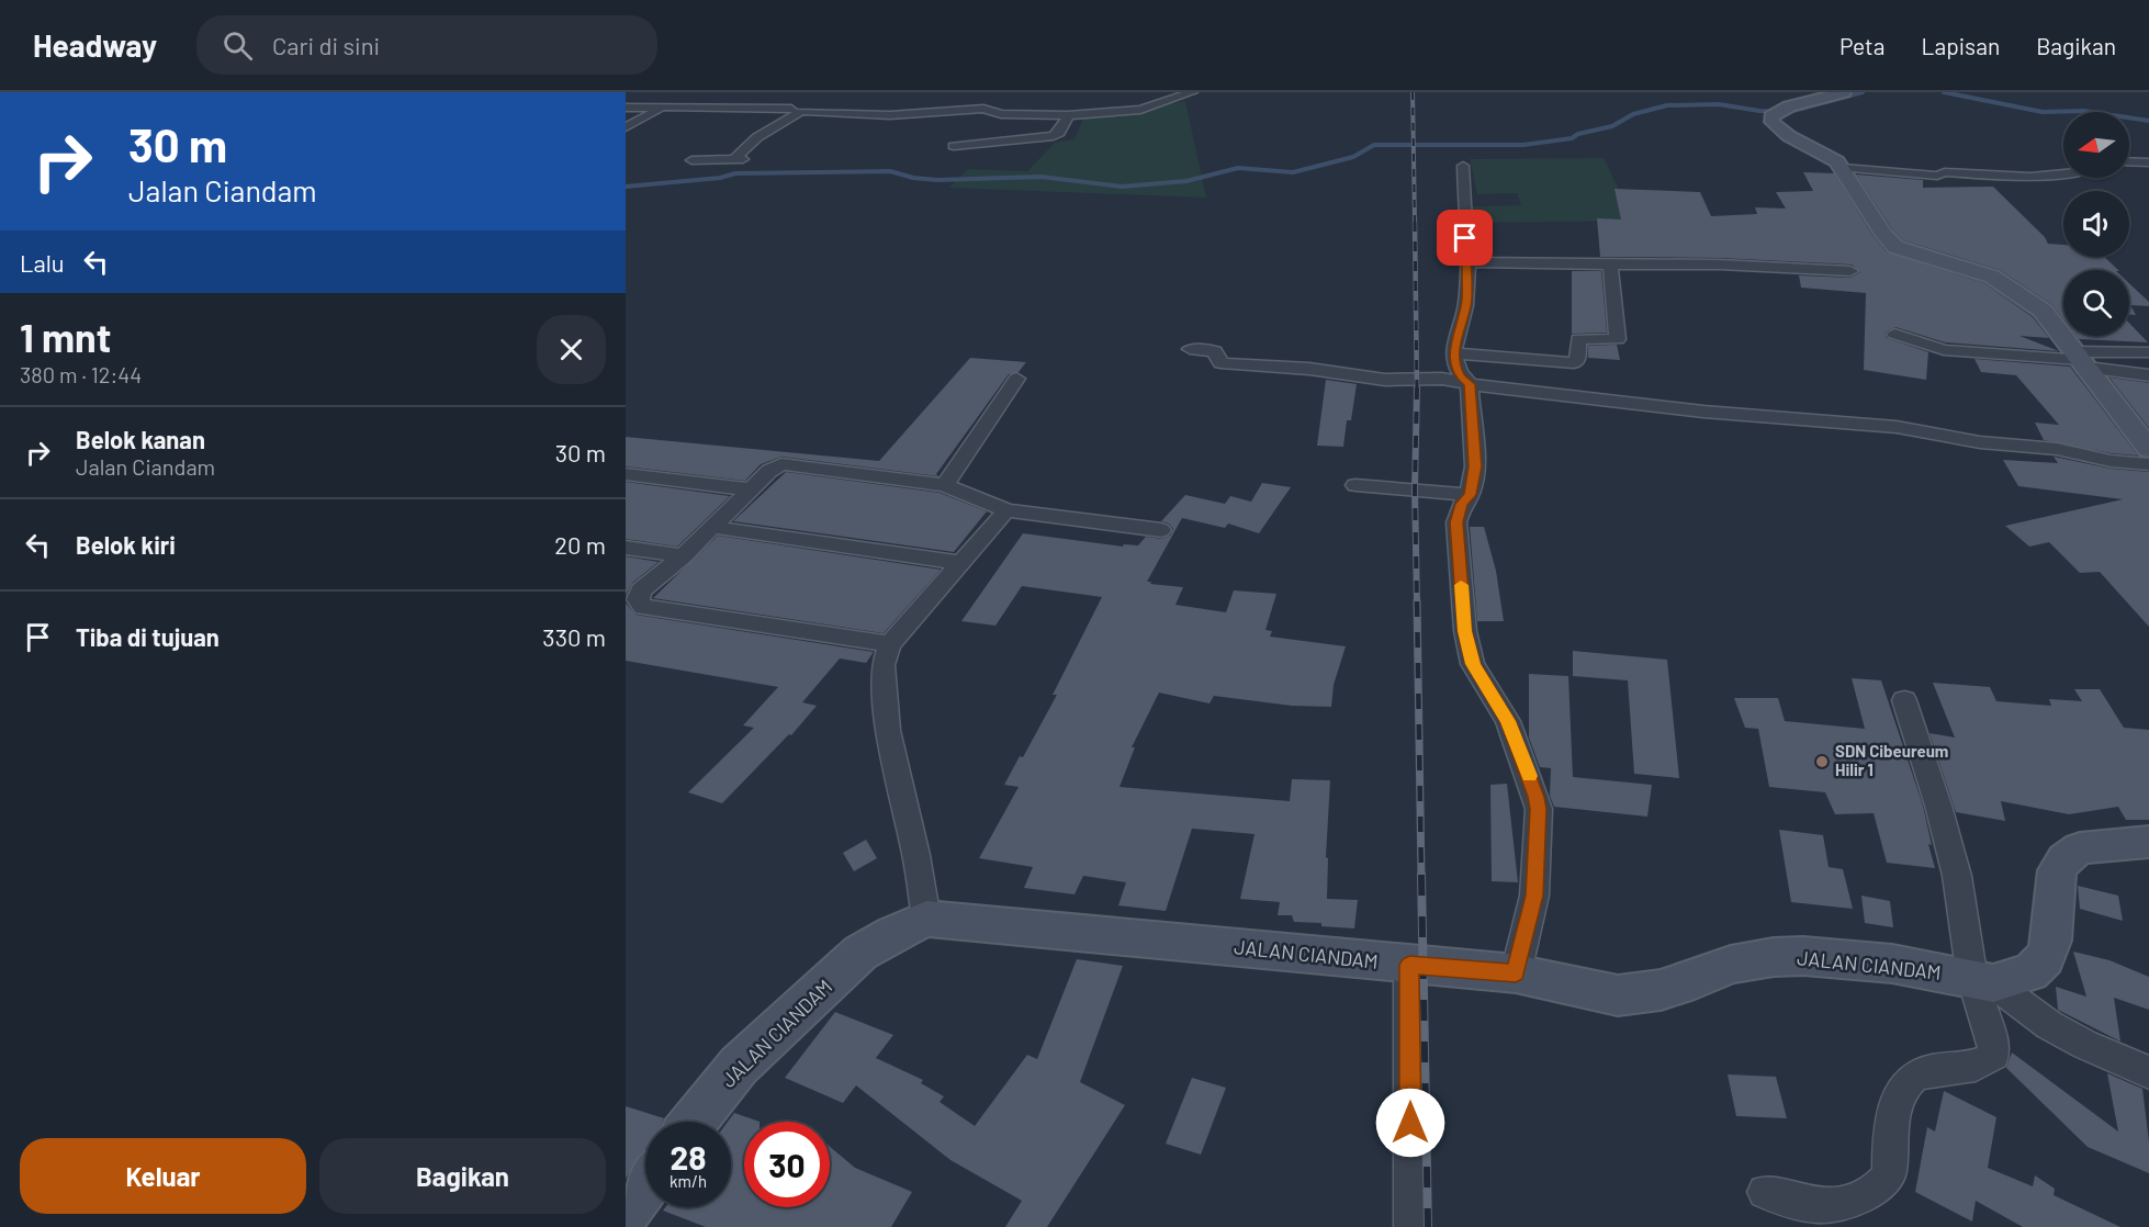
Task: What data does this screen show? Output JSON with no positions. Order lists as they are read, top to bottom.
{
  "streets": {
    "street": ["JALAN CIANDAM"]
  },
  "places": ["SDN Cibeureum Hilir 1"],
  "north": "left",
  "page": {
    "header": "Headway",
    "search": "Cari di sini",
    "nav": ["Peta", "Lapisan", "Bagikan"],
    "turn": ["30 m", "Jalan Ciandam"],
    "then": "Lalu",
    "heading": ["1 mnt", "380 m · 12:44"],
    "list": [
      {
        "name": "Belok kanan",
        "note": "Jalan Ciandam",
        "value": "30 m"
      },
      {
        "name": "Belok kiri",
        "value": "20 m"
      },
      {
        "name": "Tiba di tujuan",
        "value": "330 m"
      }
    ],
    "speed": "28 km/h",
    "limit": "30",
    "buttons": ["Keluar", "Bagikan"]
  }
}
